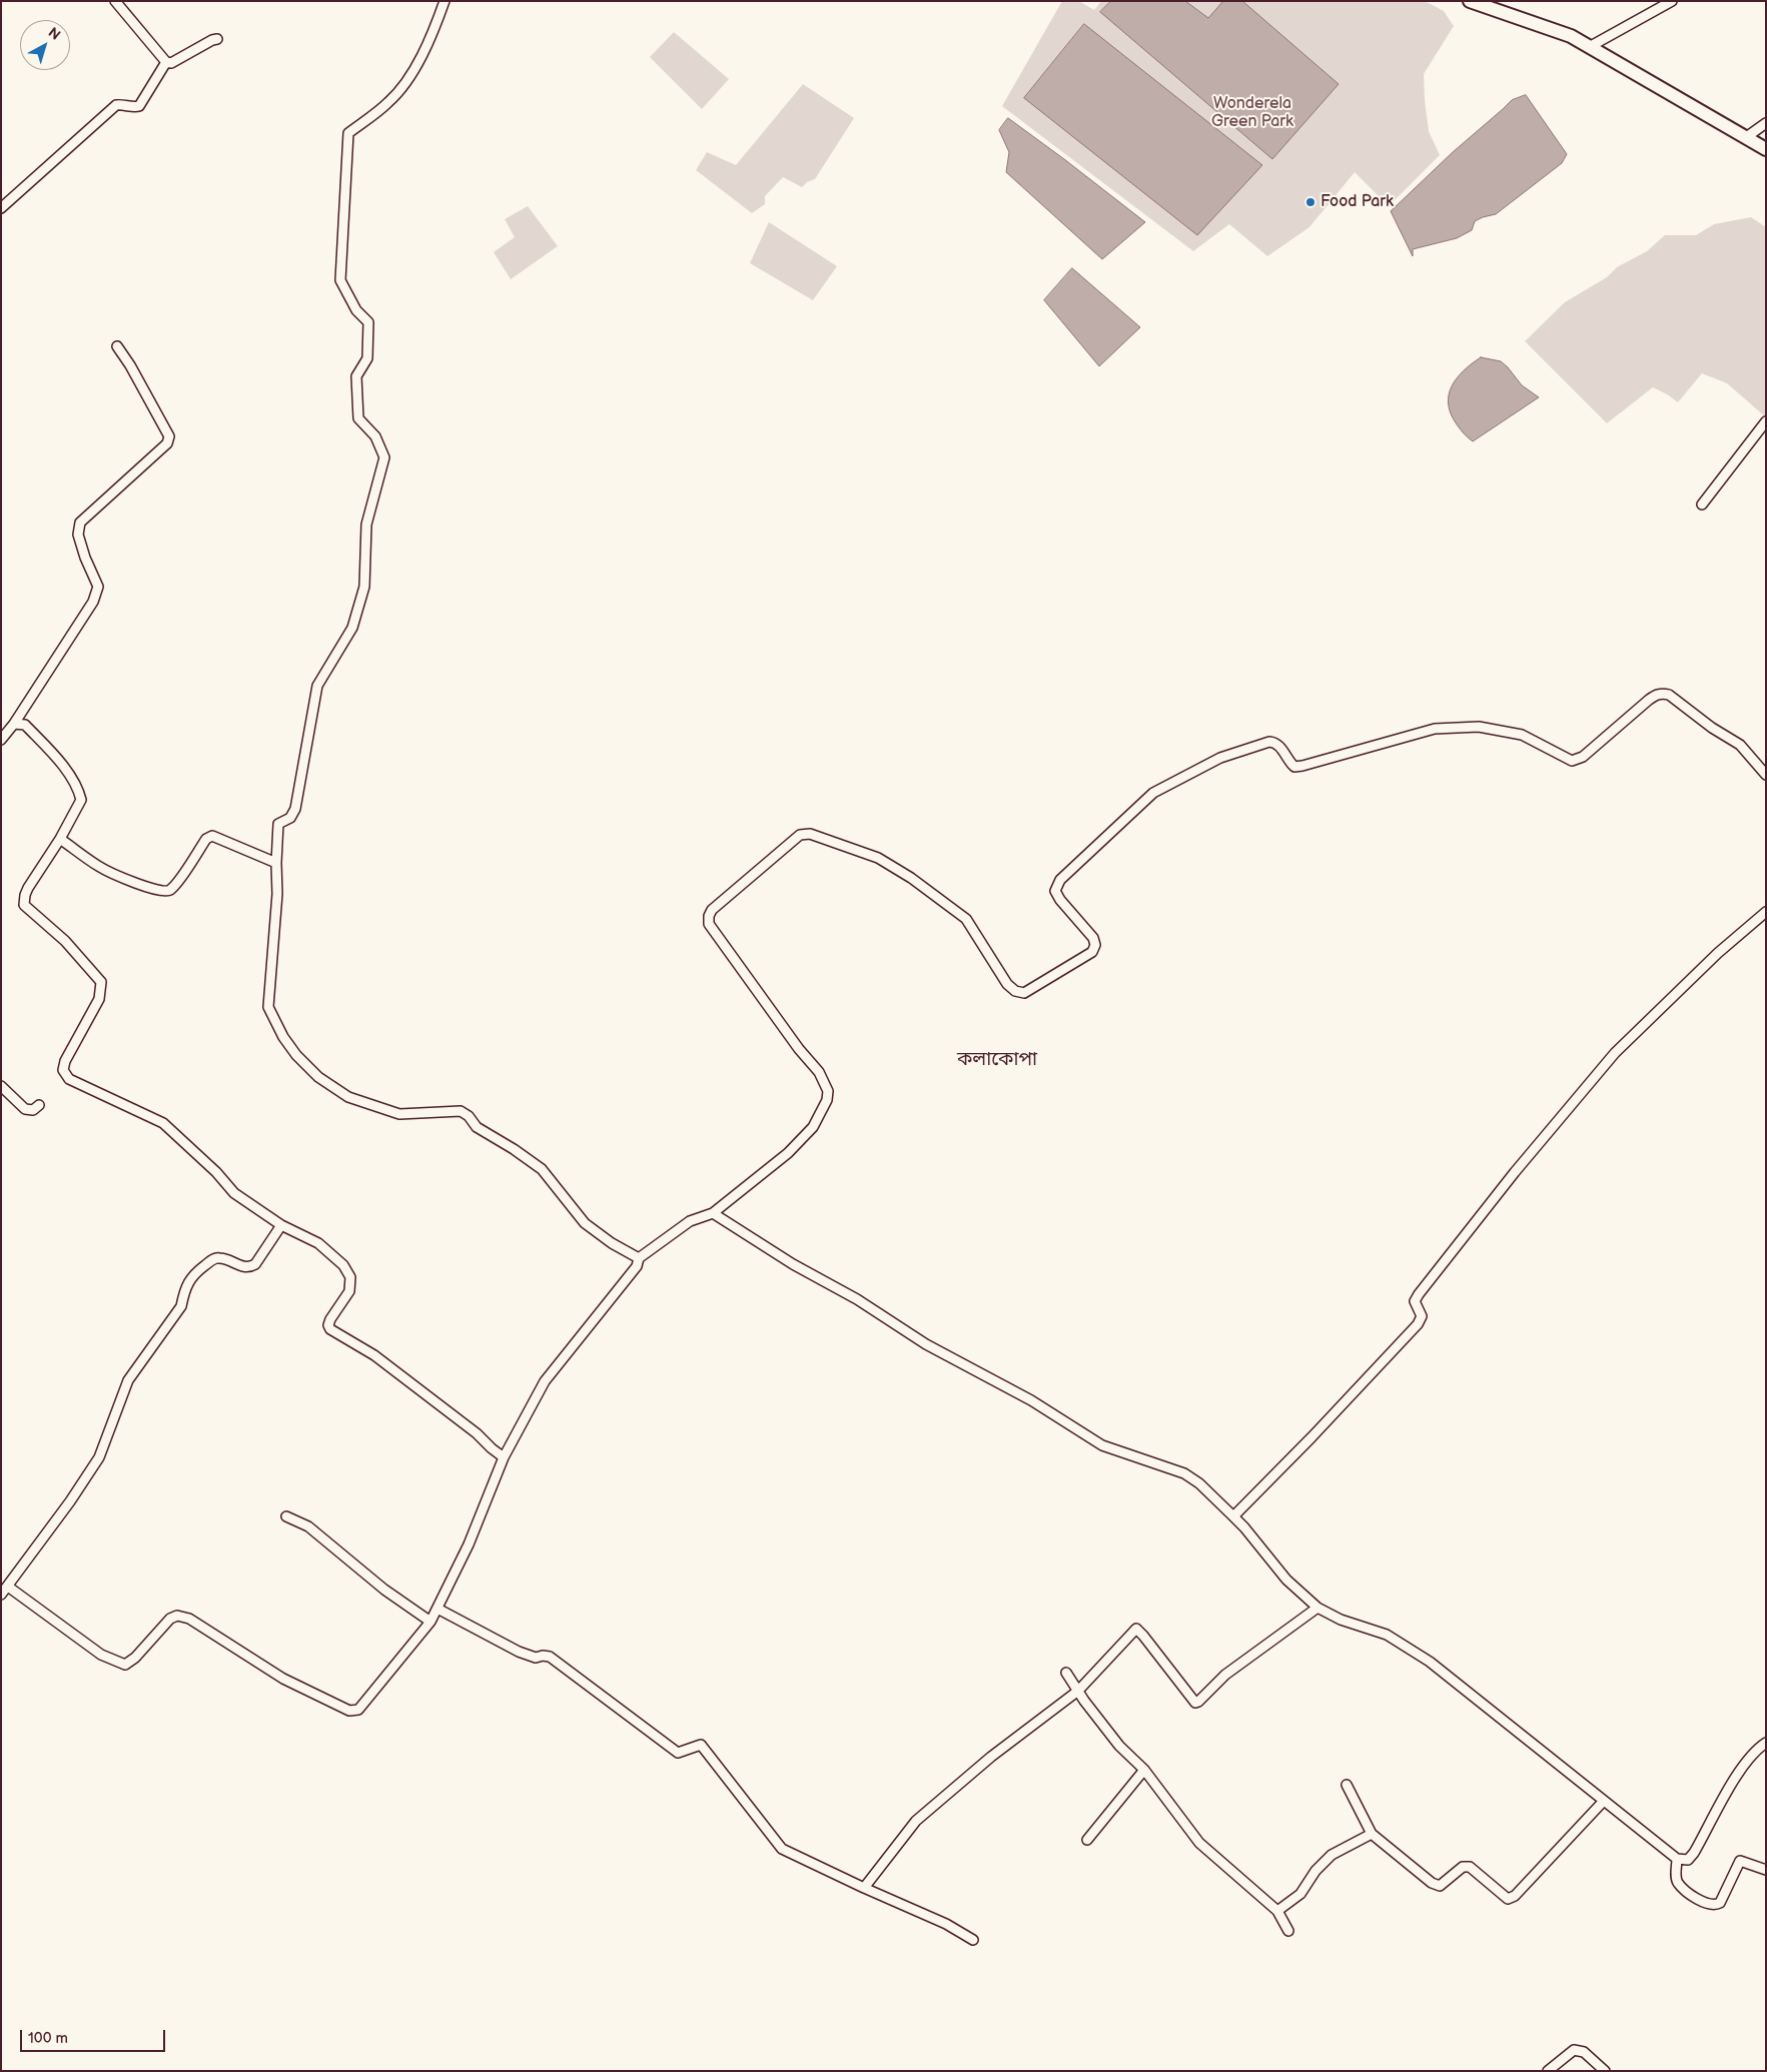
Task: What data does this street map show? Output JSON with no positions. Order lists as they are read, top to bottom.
{
  "districts": ["কলাকোপা"],
  "parks": ["Wonderela Green Park"],
  "places": ["Food Park"],
  "scale_bar": "100 m",
  "north": "top right"
}
